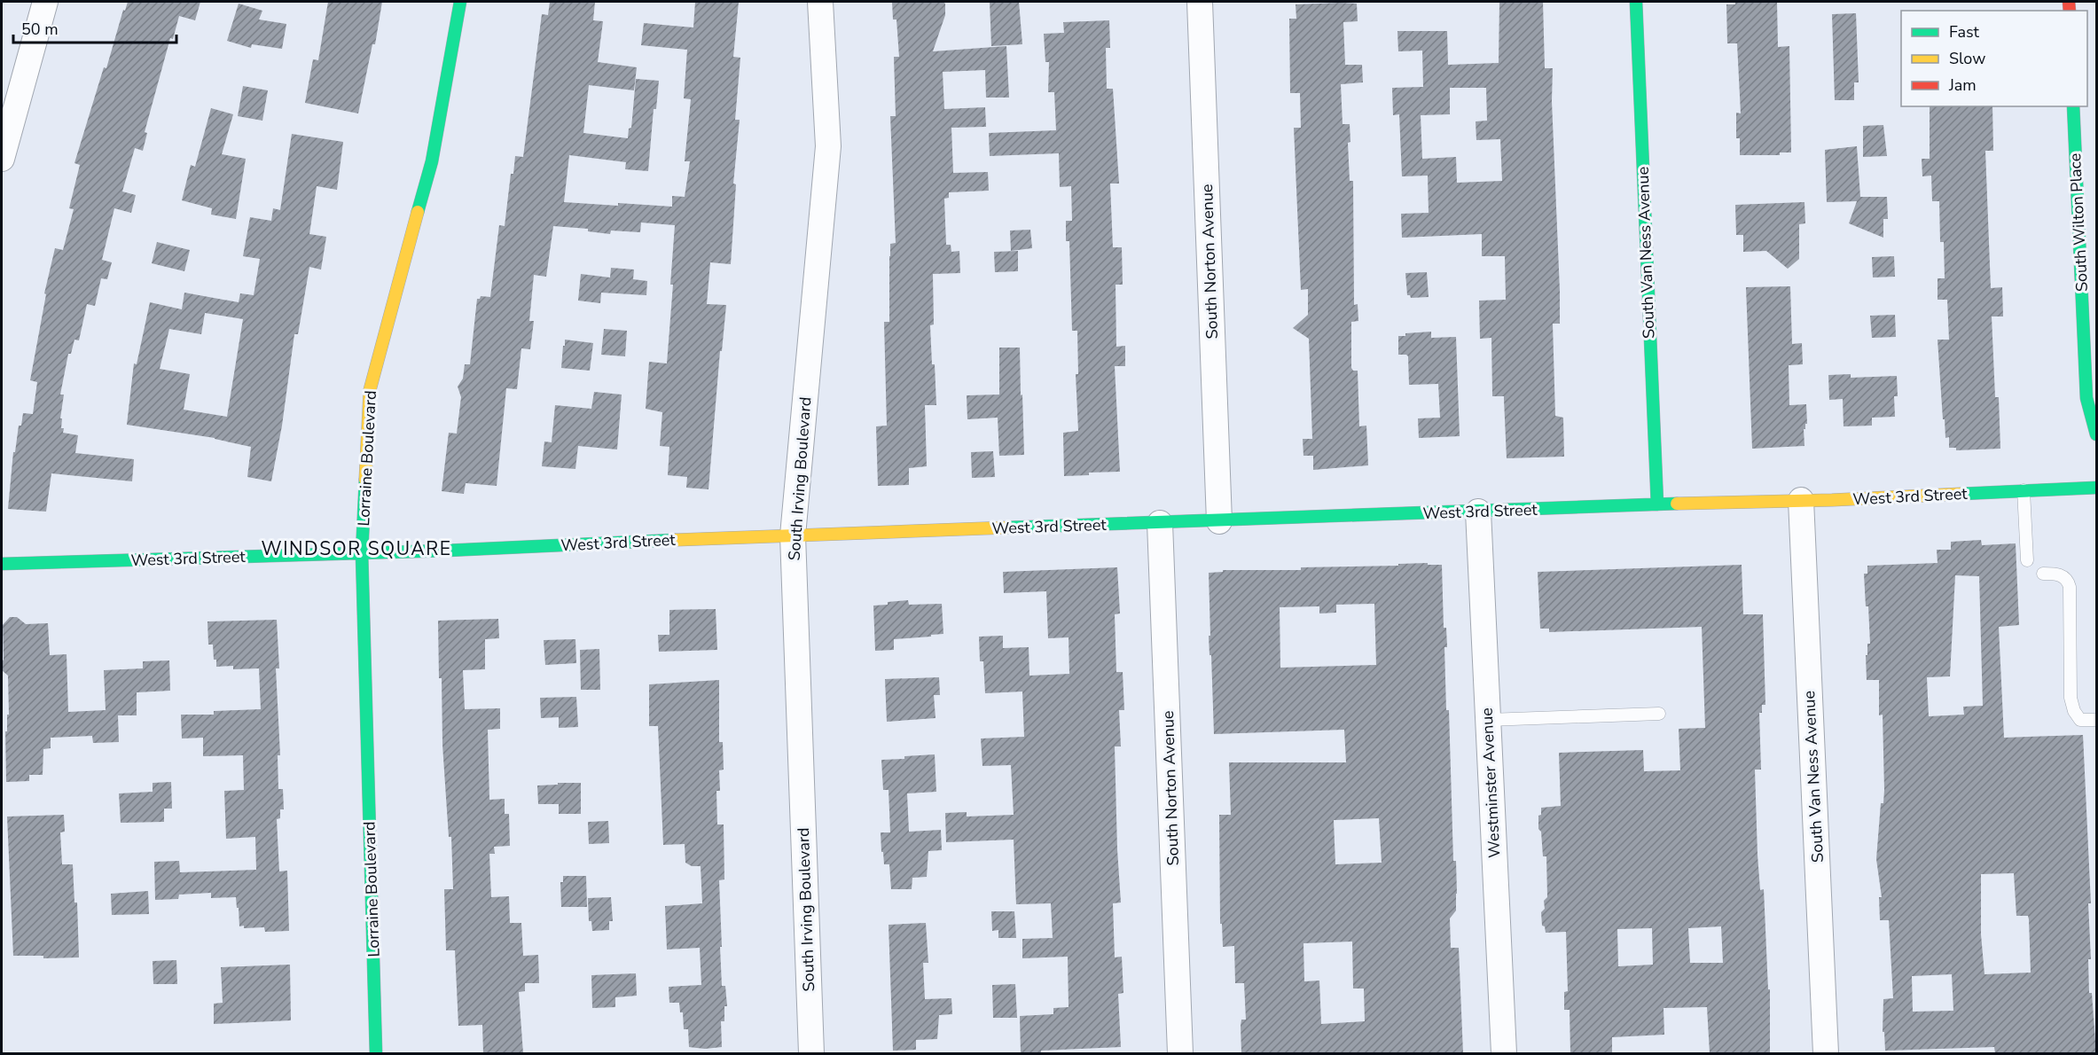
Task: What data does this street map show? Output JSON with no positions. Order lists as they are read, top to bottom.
{
  "streets": {
    "main road": [
      "South Wilton Place",
      "South Van Ness Avenue",
      "Lorraine Boulevard",
      "West 3rd Street"
    ],
    "street": ["South Norton Avenue", "South Irving Boulevard", "Westminster Avenue"]
  },
  "crossings": [
    ["South Van Ness Avenue", "West 3rd Street"],
    ["South Norton Avenue", "West 3rd Street"],
    ["Lorraine Boulevard", "West 3rd Street"],
    ["South Irving Boulevard", "West 3rd Street"],
    ["West 3rd Street", "Westminster Avenue"]
  ],
  "districts": ["WINDSOR SQUARE"],
  "legend": ["Fast", "Slow", "Jam"],
  "scale_bar": "50 m"
}
